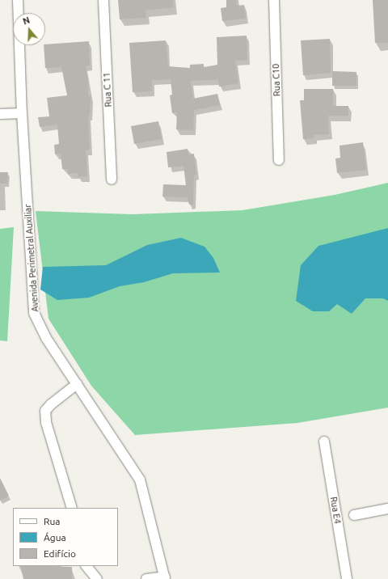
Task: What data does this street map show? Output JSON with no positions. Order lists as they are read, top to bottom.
{
  "streets": {
    "street": [
      "Rua C10",
      "Rua C 11",
      "Avenida Perimetral Auxiliar",
      "Rua E4"
    ]
  },
  "legend": ["Rua", "Água", "Edifício"],
  "north": "top"
}
